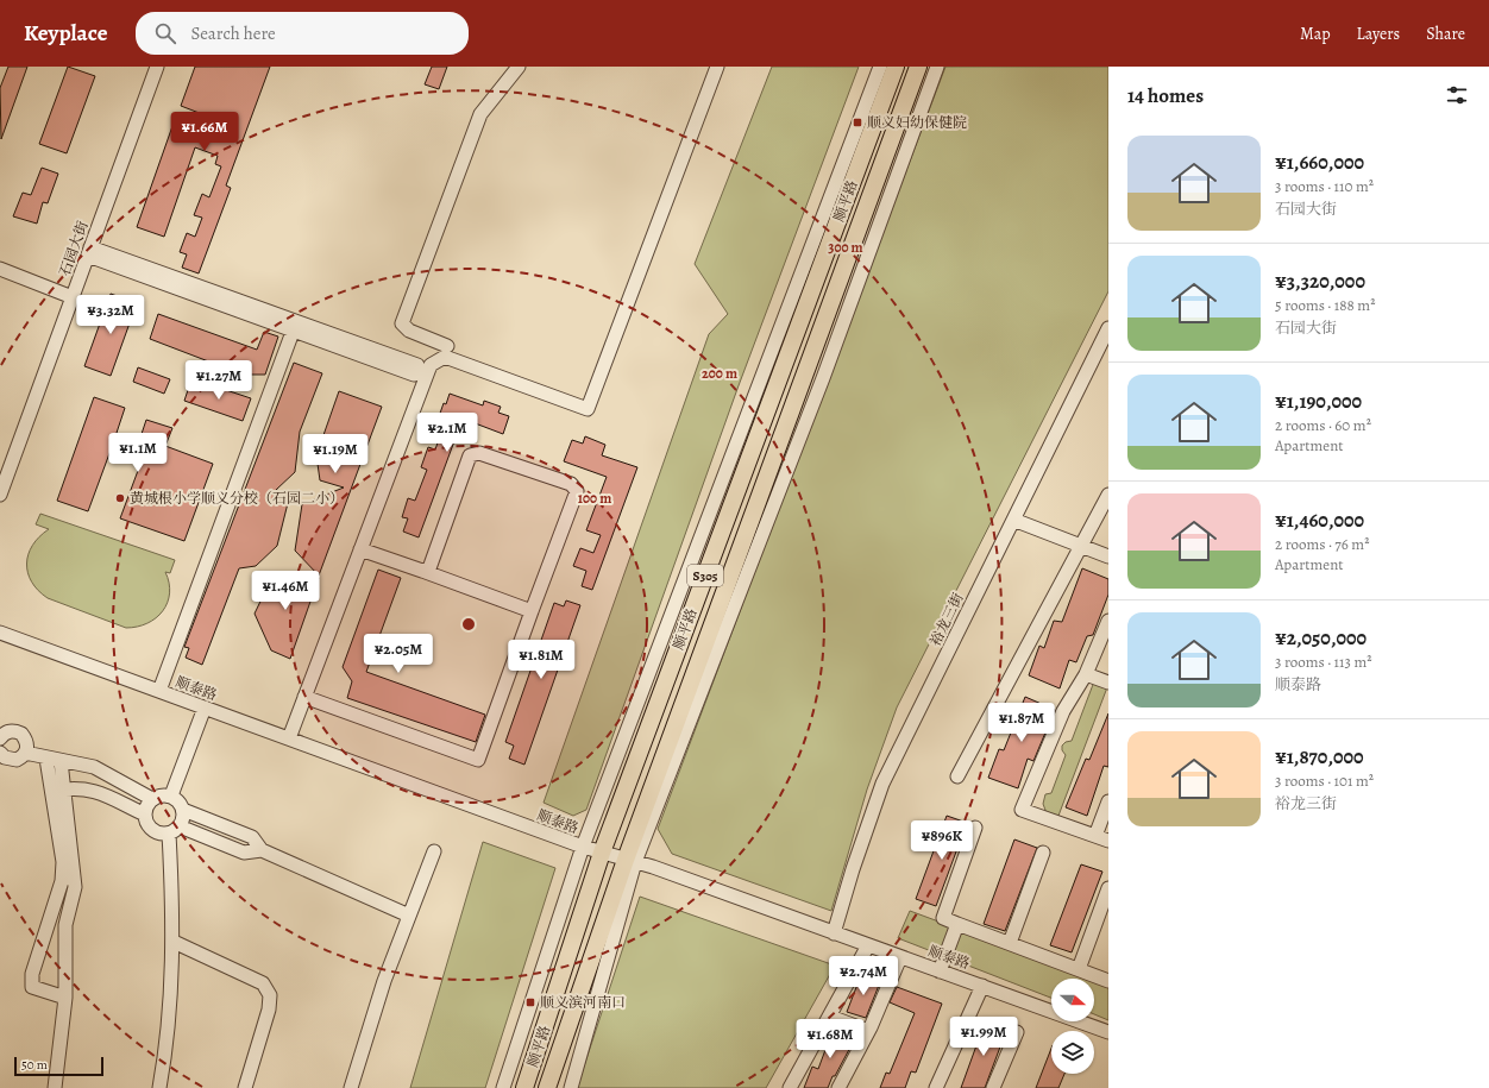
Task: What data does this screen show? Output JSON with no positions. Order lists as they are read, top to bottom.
{
  "streets": {
    "main road": ["顺平路", "S305"],
    "street": ["石园大街", "裕龙三街", "顺泰路"]
  },
  "crossings": [
    ["顺平路", "顺泰路"],
    ["裕龙三街", "顺泰路"]
  ],
  "places": {
    "transit": ["顺义妇幼保健院", "顺义滨河南口"],
    "other": ["黄城根小学顺义分校（石园二小）"]
  },
  "scale_bar": "50 m",
  "north": "right",
  "page": {
    "header": "Keyplace",
    "search": "Search here",
    "nav": ["Map", "Layers", "Share"],
    "heading": "14 homes",
    "price": [
      "¥1.66M",
      "¥3.32M",
      "¥1.27M",
      "¥2.1M",
      "¥1.1M",
      "¥1.19M",
      "¥1.46M",
      "¥2.05M",
      "¥1.81M",
      "¥1.87M",
      "¥896K",
      "¥2.74M",
      "¥1.99M",
      "¥1.68M"
    ],
    "list": [
      {
        "name": "¥1,660,000",
        "note": "3 rooms · 110 m² · 石园大街"
      },
      {
        "name": "¥3,320,000",
        "note": "5 rooms · 188 m² · 石园大街"
      },
      {
        "name": "¥1,190,000",
        "note": "2 rooms · 60 m² · Apartment"
      },
      {
        "name": "¥1,460,000",
        "note": "2 rooms · 76 m² · Apartment"
      },
      {
        "name": "¥2,050,000",
        "note": "3 rooms · 113 m² · 顺泰路"
      },
      {
        "name": "¥1,870,000",
        "note": "3 rooms · 101 m² · 裕龙三街"
      }
    ],
    "scale": "50 m"
  },
  "rings": ["300 m", "200 m", "100 m"]
}
